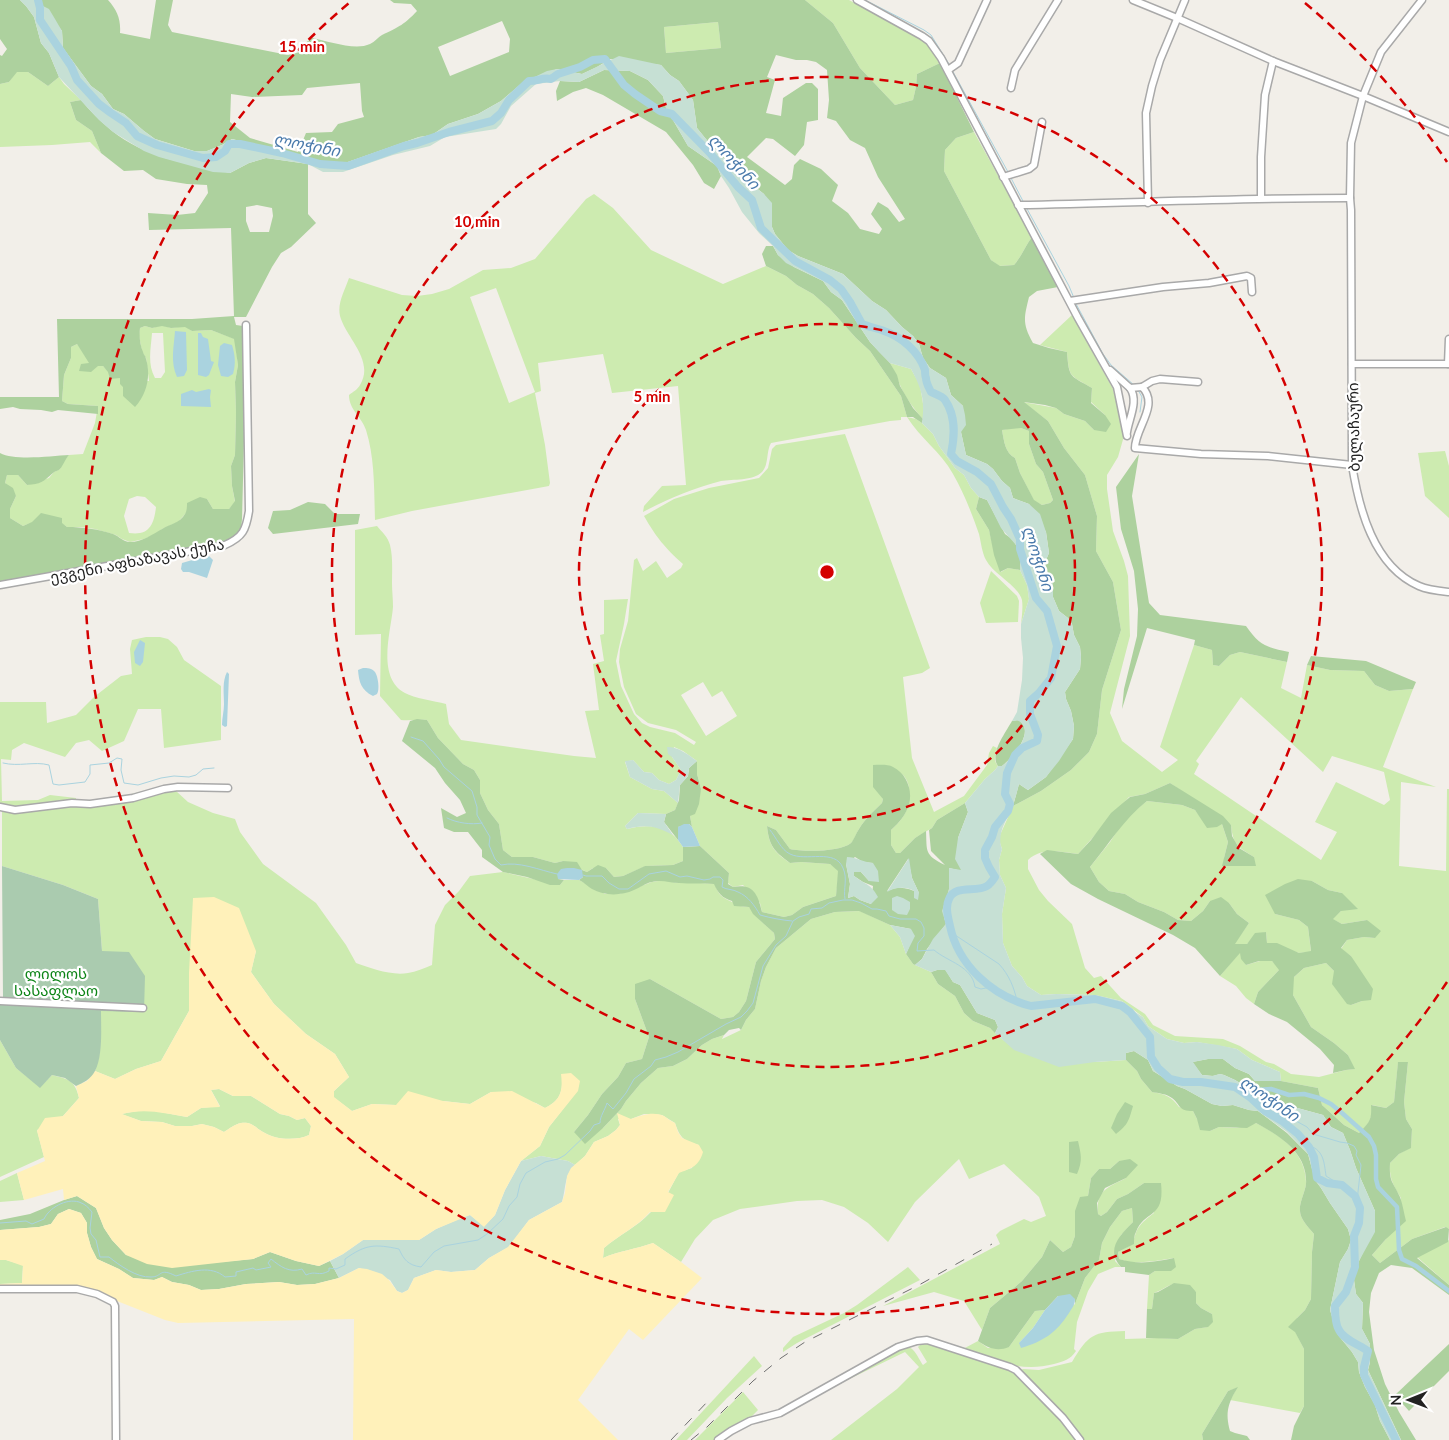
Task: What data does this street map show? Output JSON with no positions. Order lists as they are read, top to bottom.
{
  "streets": {
    "street": ["ბულაჩაური", "ევგენი აფხაზავას ქუჩა"]
  },
  "water": ["ლოჭინი"],
  "parks": ["ლილოს სასაფლაო"],
  "north": "left",
  "rings": ["15 min", "10 min", "5 min"]
}
